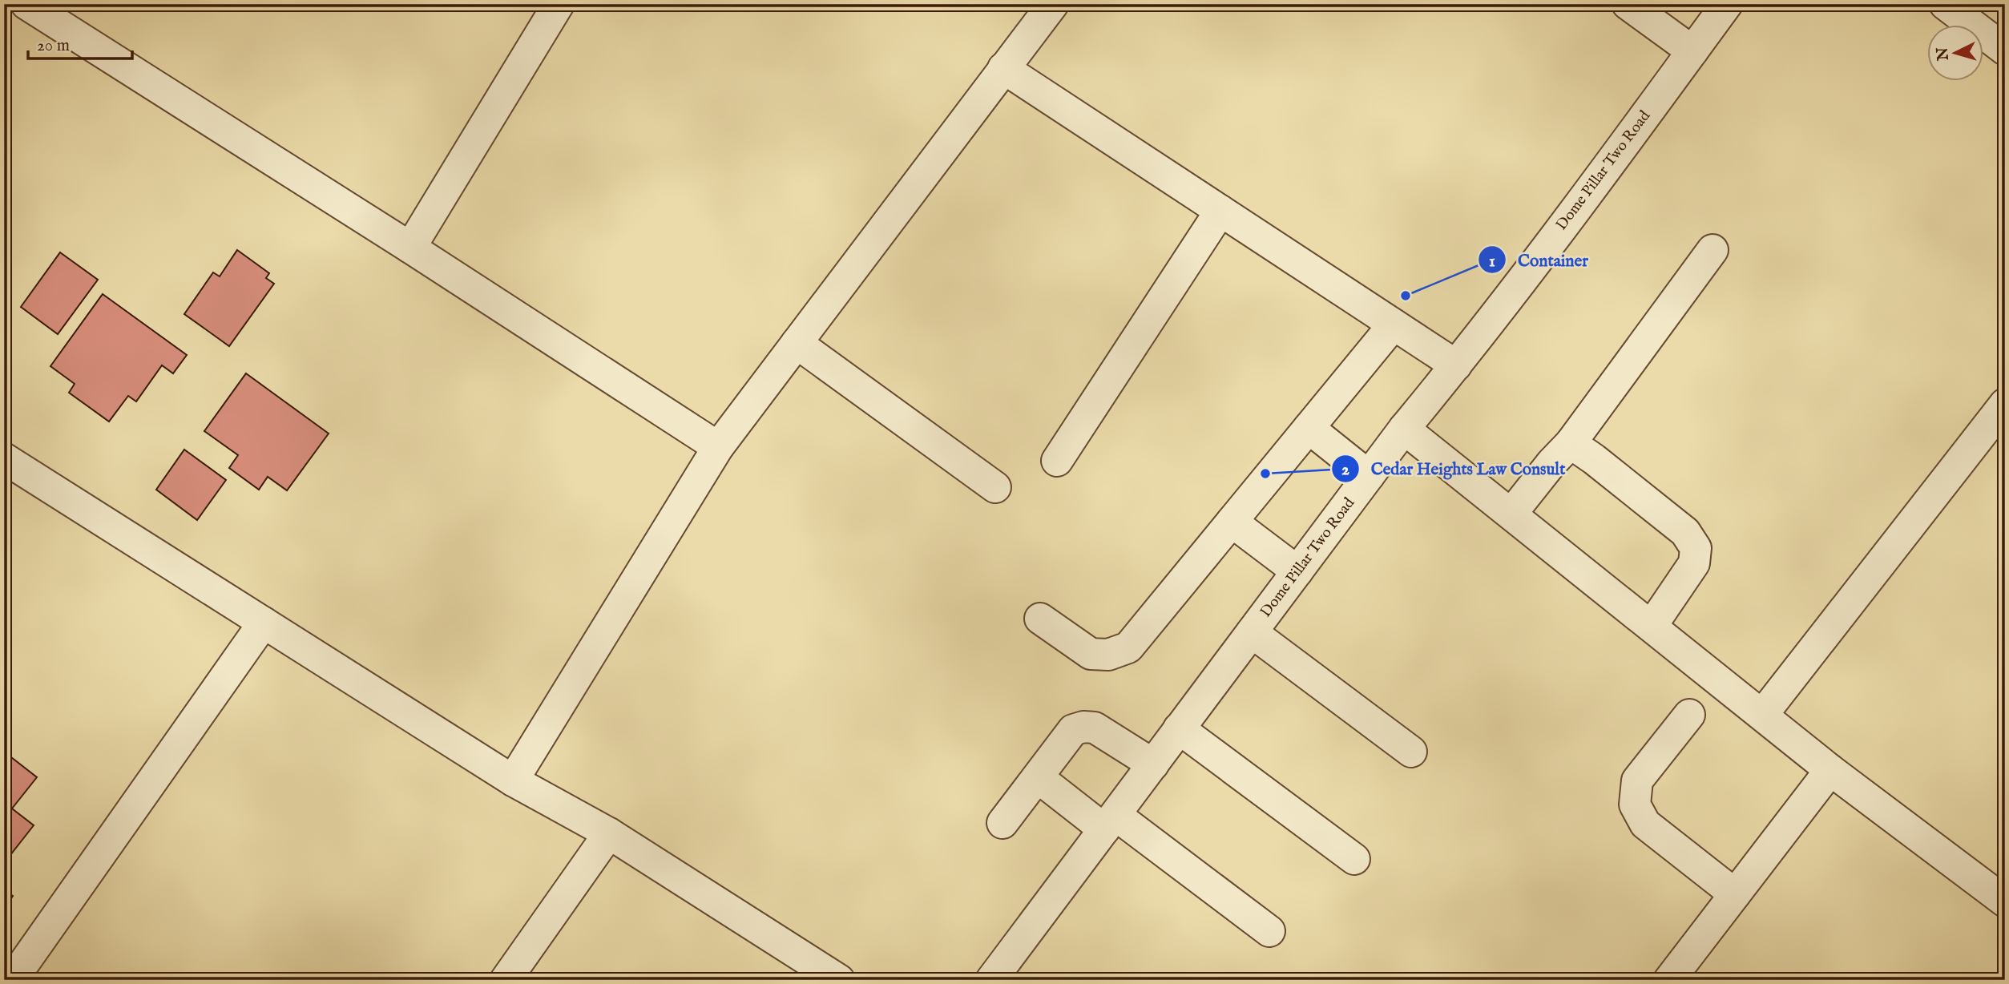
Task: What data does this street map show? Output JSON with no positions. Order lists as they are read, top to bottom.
{
  "streets": {
    "street": ["Dome Pillar Two Road"]
  },
  "places": ["Container", "Cedar Heights Law Consult"],
  "scale_bar": "20 m",
  "north": "left"
}
